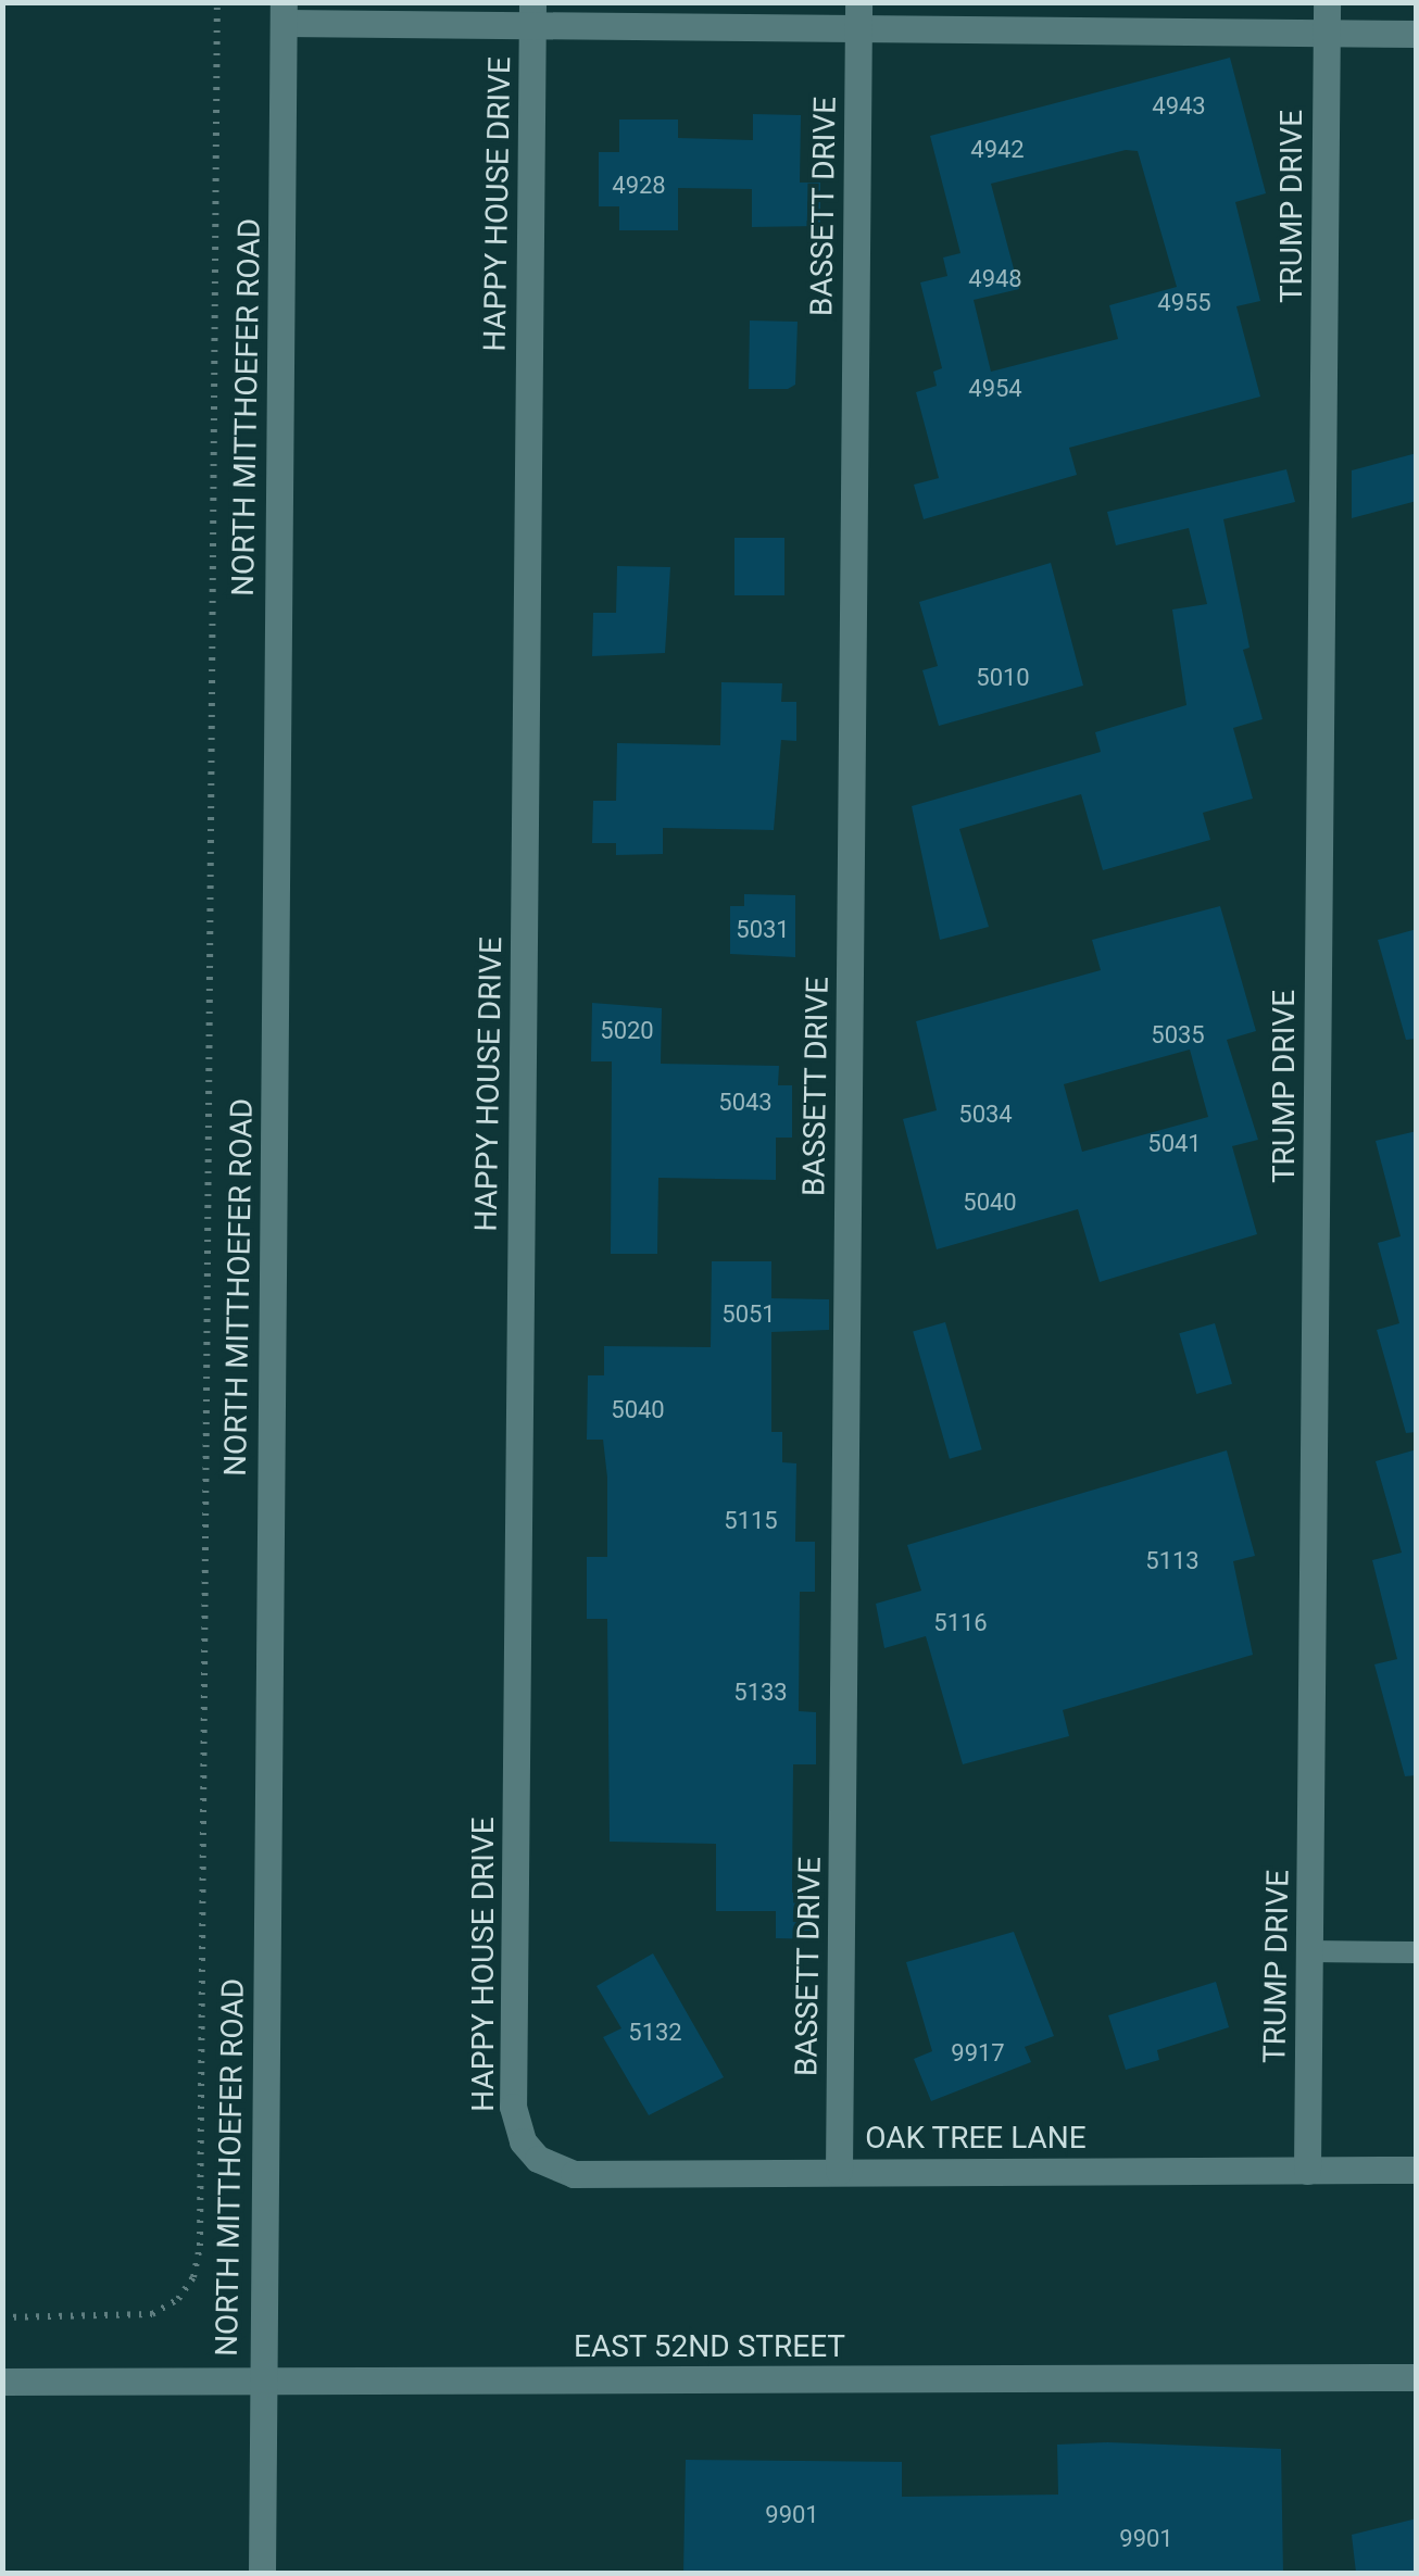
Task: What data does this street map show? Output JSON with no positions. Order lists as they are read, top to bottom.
{
  "streets": {
    "street": [
      "HAPPY HOUSE DRIVE",
      "BASSETT DRIVE",
      "TRUMP DRIVE",
      "NORTH MITTHOEFER ROAD",
      "OAK TREE LANE",
      "EAST 52ND STREET"
    ]
  },
  "crossings": [
    ["HAPPY HOUSE DRIVE", "OAK TREE LANE"],
    ["BASSETT DRIVE", "OAK TREE LANE"],
    ["TRUMP DRIVE", "OAK TREE LANE"],
    ["NORTH MITTHOEFER ROAD", "EAST 52ND STREET"]
  ],
  "house_numbers": [
    "4943",
    "4942",
    "4928",
    "4948",
    "4955",
    "4954",
    "5010",
    "5031",
    "5020",
    "5035",
    "5043",
    "5034",
    "5041",
    "5040",
    "5051",
    "5040",
    "5115",
    "5113",
    "5116",
    "5133",
    "5132",
    "9917",
    "9901",
    "9901"
  ]
}
